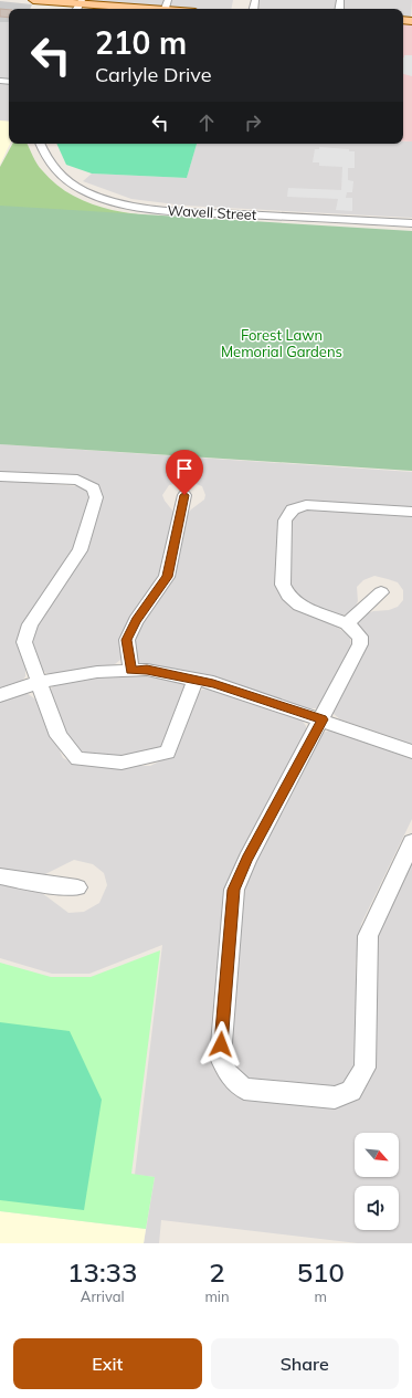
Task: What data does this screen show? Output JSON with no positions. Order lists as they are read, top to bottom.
{
  "streets": {
    "street": ["Wavell Street"]
  },
  "parks": ["Forest Lawn Memorial Gardens"],
  "north": "bottom right",
  "page": {
    "turn": ["210 m", "Carlyle Drive"],
    "eta": [
      "13:33",
      "Arrival",
      "2",
      "min",
      "510",
      "m"
    ],
    "buttons": ["Exit", "Share"]
  }
}
